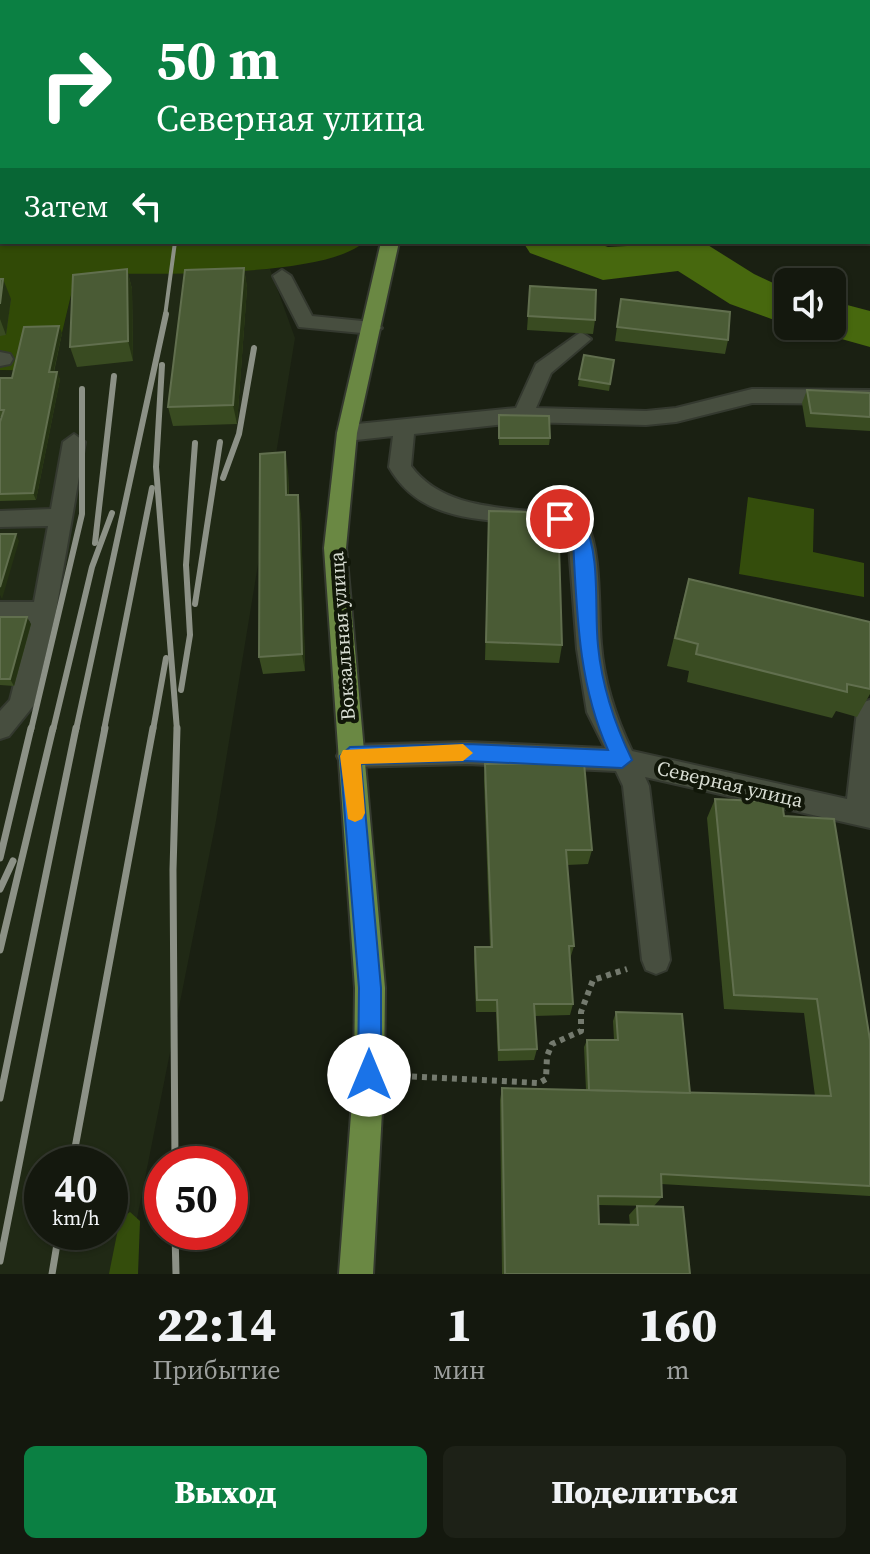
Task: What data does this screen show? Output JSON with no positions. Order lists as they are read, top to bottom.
{
  "streets": {
    "main road": ["Вокзальная улица"],
    "street": ["Северная улица"]
  },
  "crossings": [
    ["Вокзальная улица", "Северная улица"]
  ],
  "page": {
    "turn": ["50 m", "Северная улица"],
    "then": "Затем",
    "speed": "40 km/h",
    "limit": "50",
    "eta": [
      "22:14",
      "Прибытие",
      "1",
      "мин",
      "160",
      "m"
    ],
    "buttons": ["Выход", "Поделиться"]
  }
}
